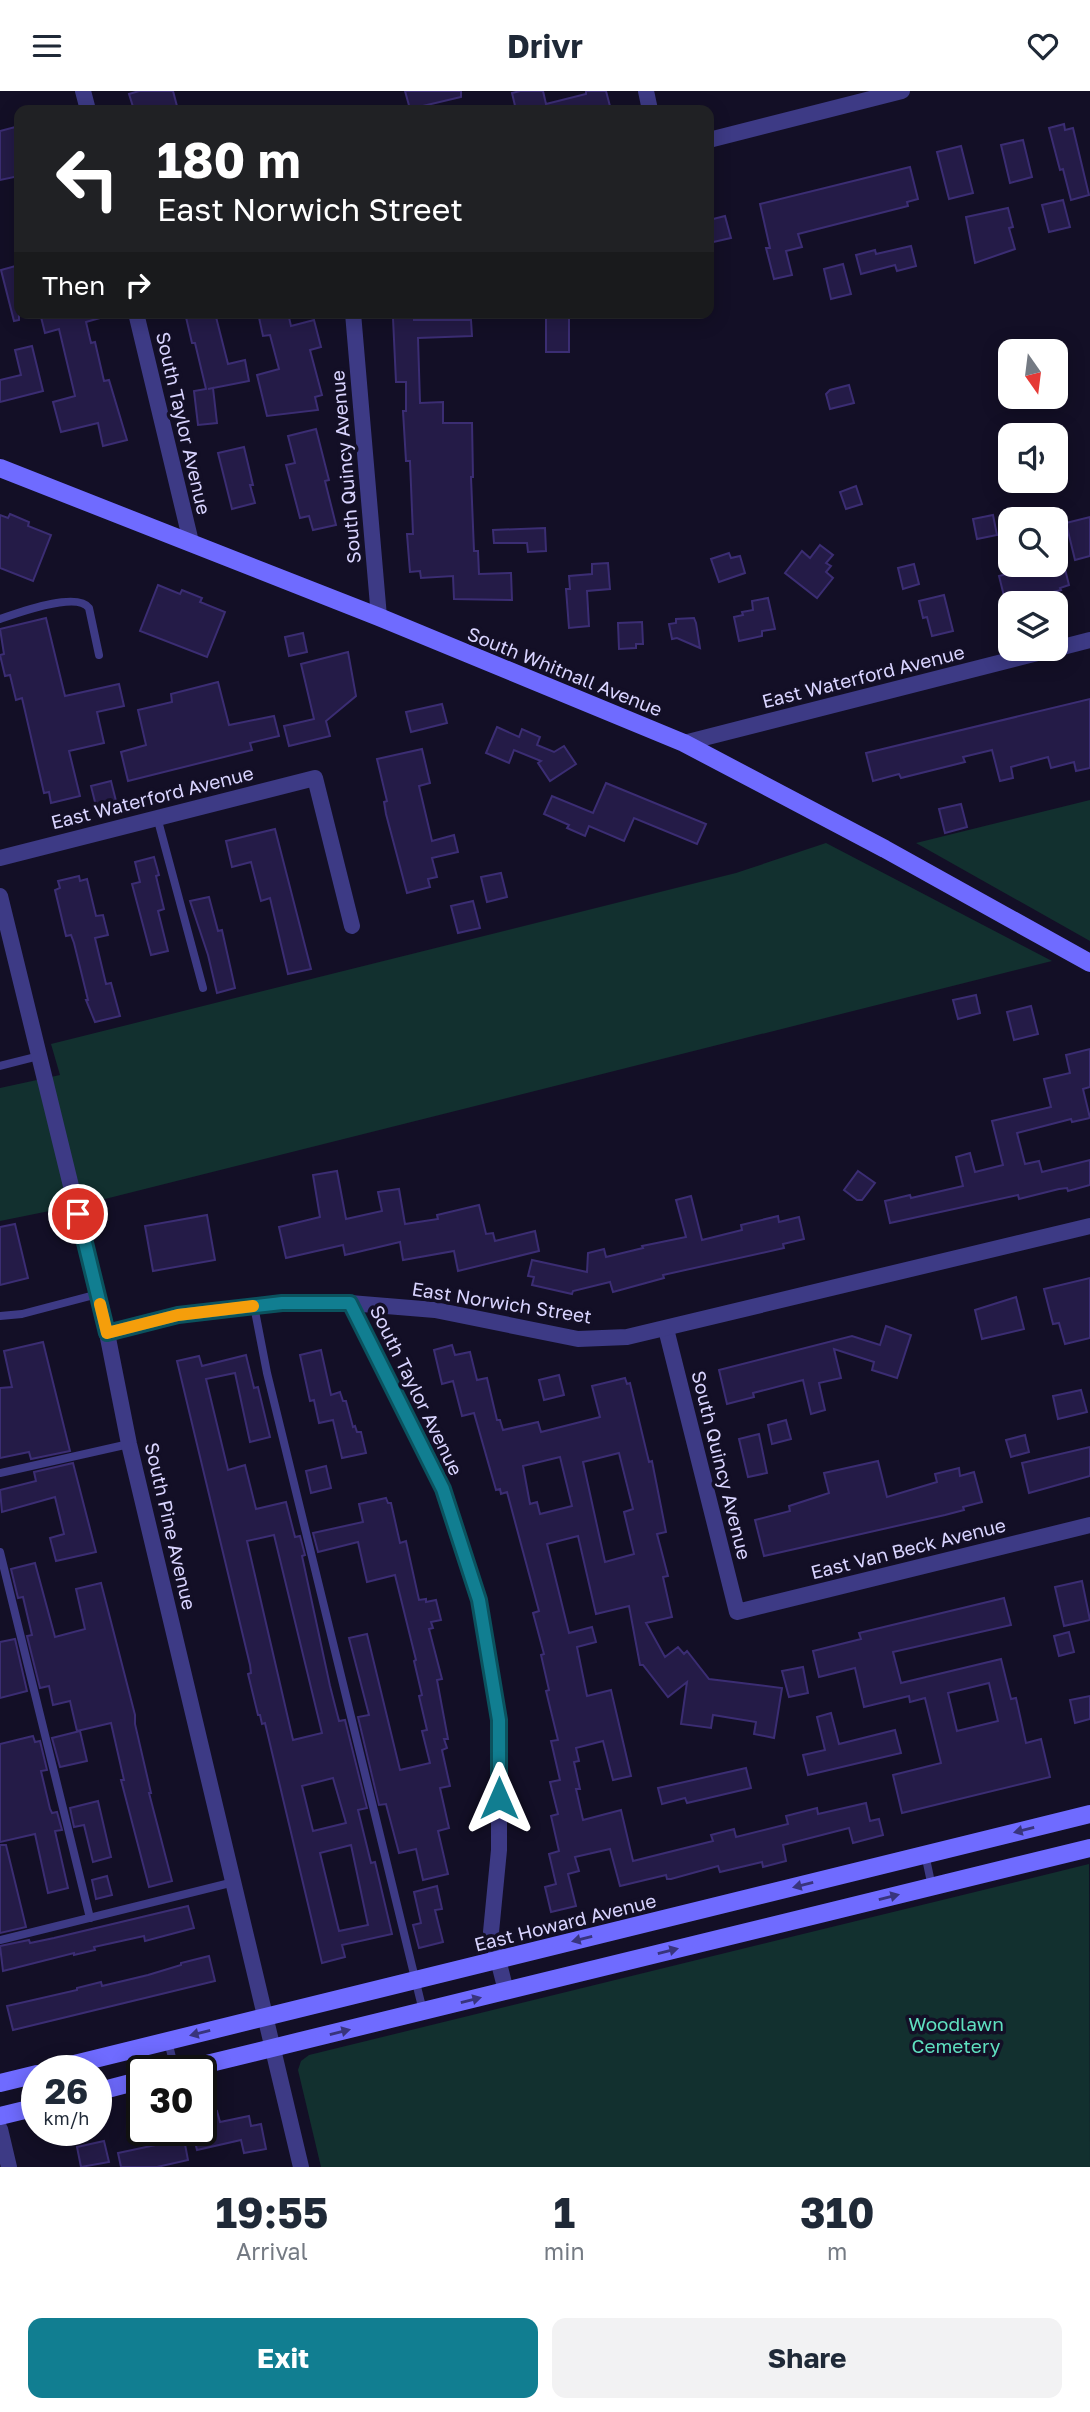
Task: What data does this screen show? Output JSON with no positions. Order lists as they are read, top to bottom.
{
  "streets": {
    "main road": ["South Whitnall Avenue", "East Howard Avenue"],
    "street": [
      "South Taylor Avenue",
      "South Quincy Avenue",
      "East Waterford Avenue",
      "East Norwich Street",
      "South Pine Avenue",
      "East Van Beck Avenue"
    ]
  },
  "crossings": [
    ["South Taylor Avenue", "South Whitnall Avenue"],
    ["South Taylor Avenue", "East Norwich Street"],
    ["South Taylor Avenue", "East Howard Avenue"],
    ["South Quincy Avenue", "South Whitnall Avenue"],
    ["South Quincy Avenue", "East Norwich Street"],
    ["South Quincy Avenue", "East Van Beck Avenue"],
    ["South Whitnall Avenue", "East Waterford Avenue"],
    ["East Norwich Street", "South Pine Avenue"],
    ["South Pine Avenue", "East Howard Avenue"]
  ],
  "parks": ["Woodlawn Cemetery"],
  "north": "bottom",
  "page": {
    "header": "Drivr",
    "turn": ["180 m", "East Norwich Street"],
    "then": "Then",
    "speed": "26 km/h",
    "limit": "30",
    "eta": [
      "19:55",
      "Arrival",
      "1",
      "min",
      "310",
      "m"
    ],
    "buttons": ["Exit", "Share"]
  }
}
